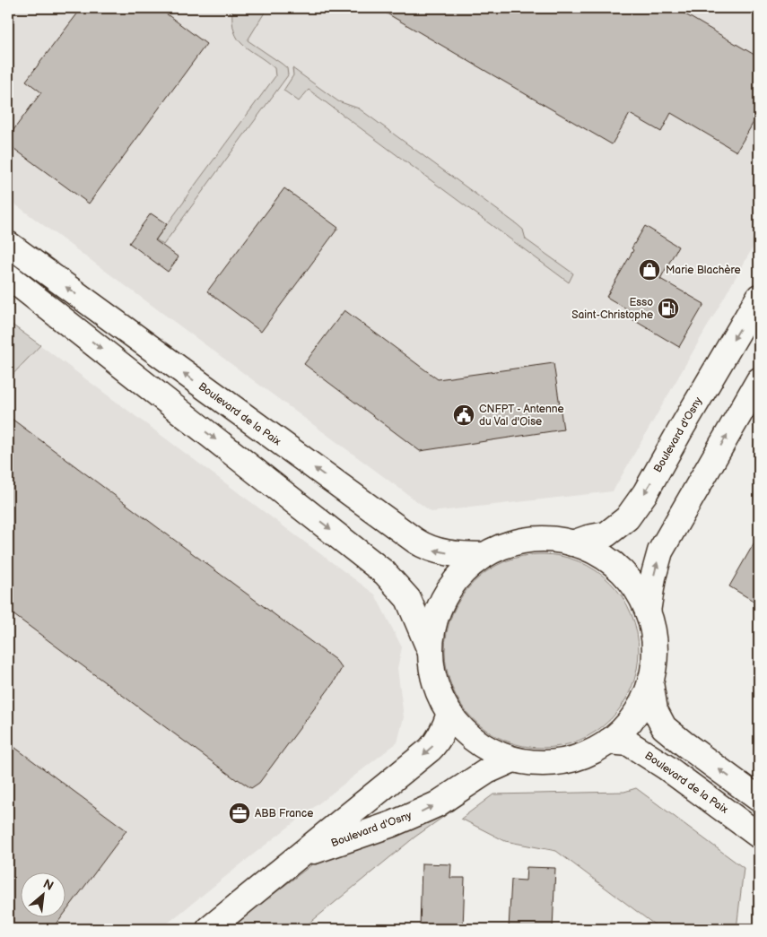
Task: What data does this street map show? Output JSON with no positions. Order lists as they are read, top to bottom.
{
  "streets": {
    "main road": ["Boulevard de la Paix", "Boulevard d'Osny"]
  },
  "places": {
    "shop": ["Marie Blachère"],
    "fuel station": ["Esso Saint-Christophe"],
    "public building": ["CNFPT - Antenne du Val d'Oise"],
    "office": ["ABB France"]
  },
  "north": "top right"
}
